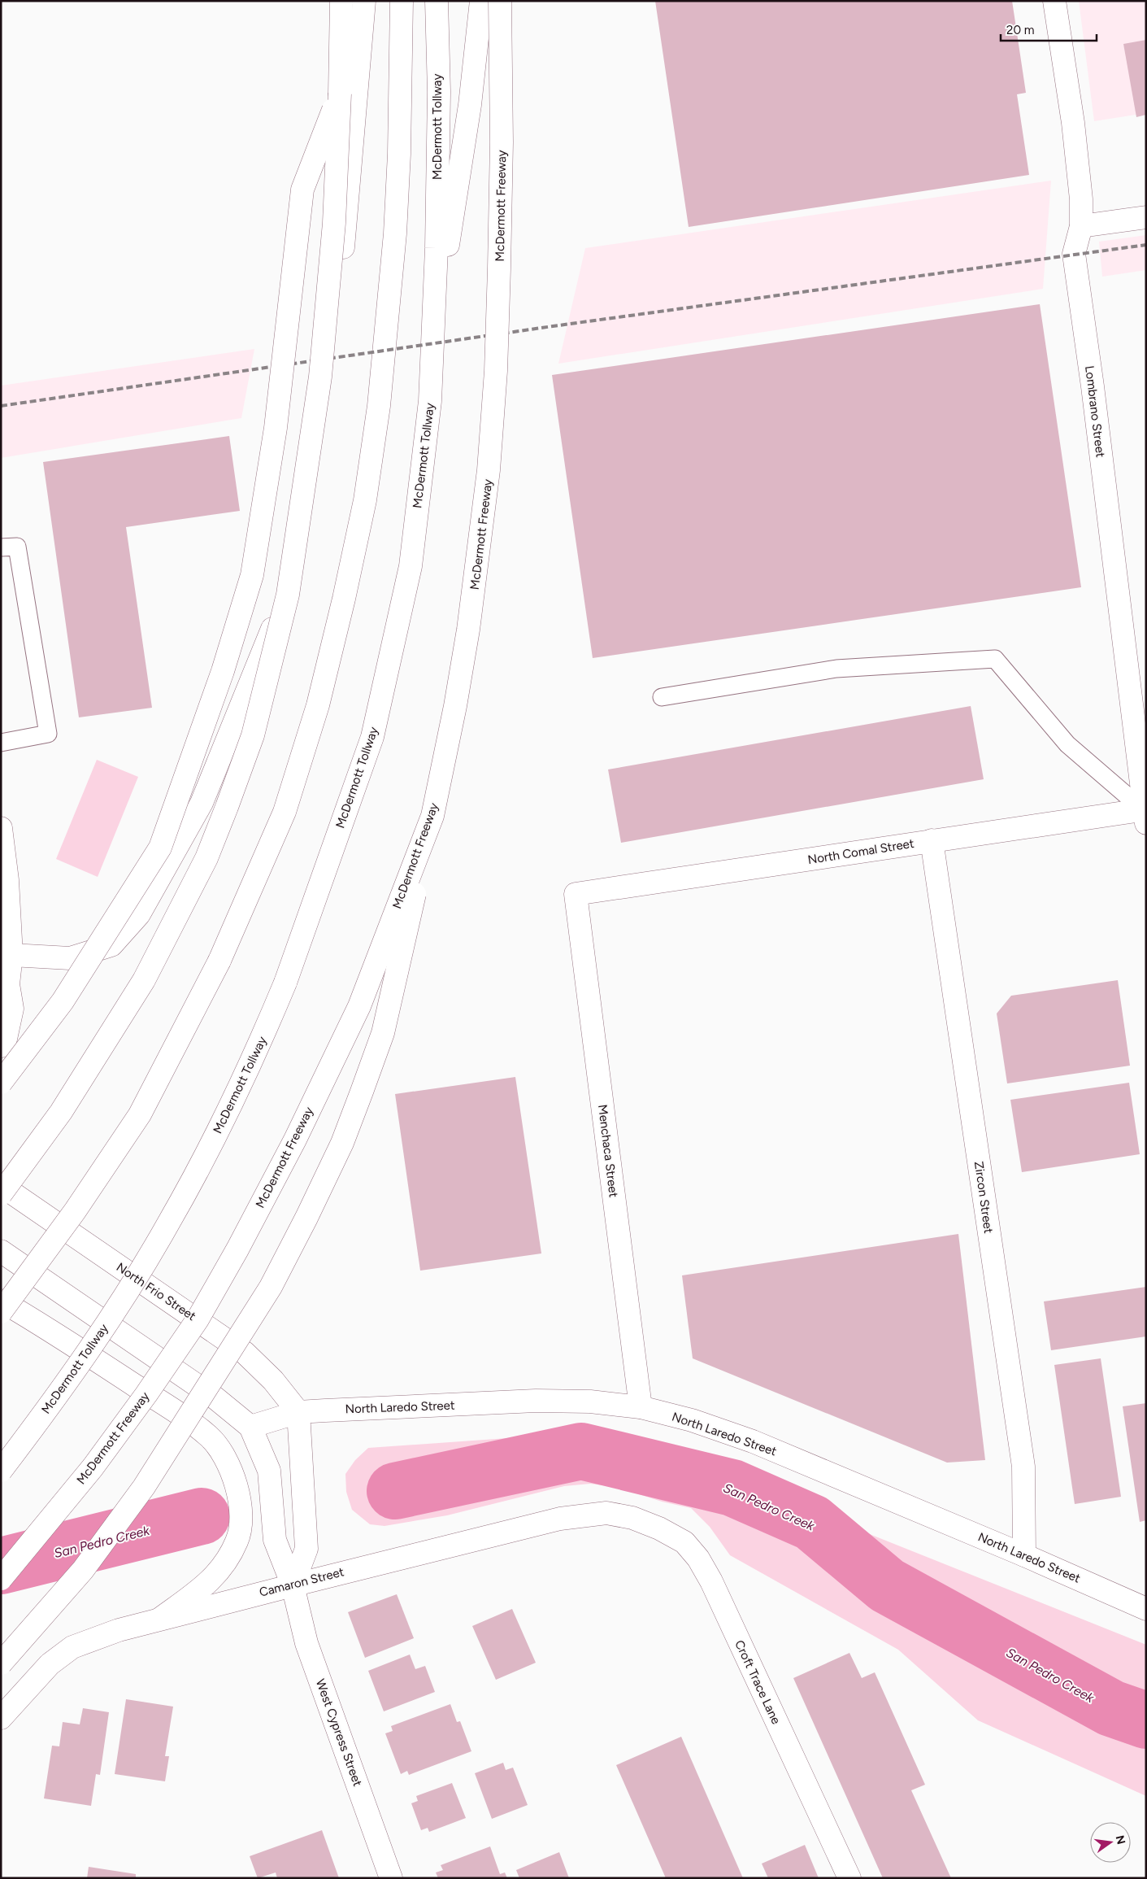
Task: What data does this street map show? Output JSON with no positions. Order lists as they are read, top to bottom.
{
  "streets": {
    "main road": [
      "McDermott Tollway",
      "McDermott Freeway",
      "Lombrano Street",
      "North Comal Street",
      "Menchaca Street",
      "Zircon Street",
      "North Frio Street",
      "North Laredo Street",
      "Camaron Street",
      "Croft Trace Lane",
      "West Cypress Street"
    ]
  },
  "crossings": [
    ["Lombrano Street", "North Comal Street"],
    ["North Comal Street", "Menchaca Street"],
    ["North Comal Street", "Zircon Street"],
    ["Menchaca Street", "North Laredo Street"],
    ["Zircon Street", "North Laredo Street"],
    ["North Frio Street", "North Laredo Street"],
    ["North Laredo Street", "West Cypress Street"],
    ["Camaron Street", "Croft Trace Lane"],
    ["Camaron Street", "West Cypress Street"]
  ],
  "water": ["San Pedro Creek"],
  "scale_bar": "20 m",
  "north": "right"
}
